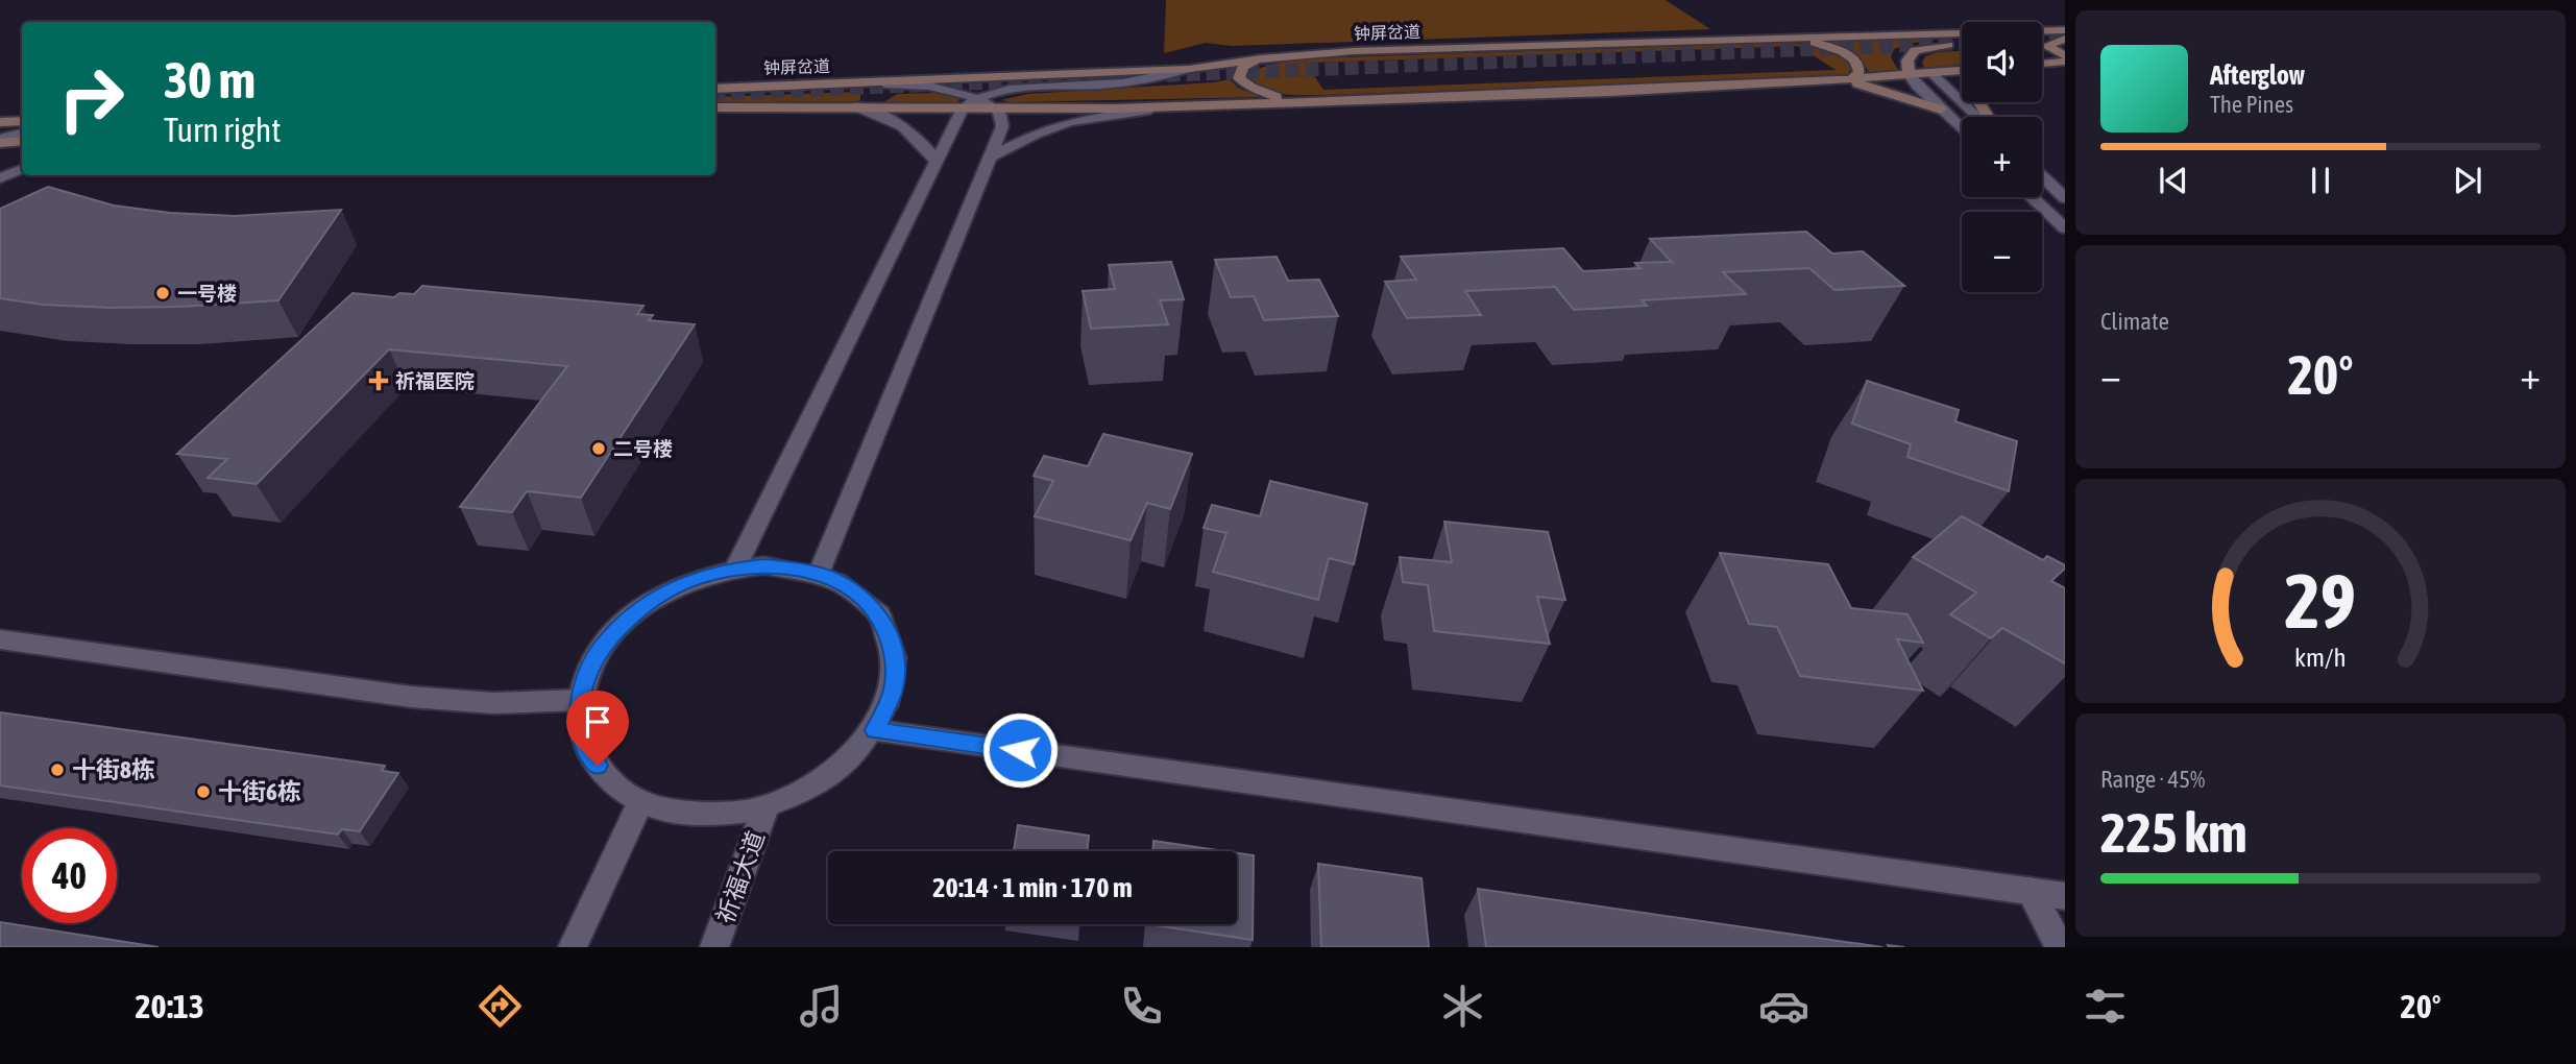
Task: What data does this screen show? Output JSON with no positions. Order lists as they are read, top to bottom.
{
  "streets": {
    "main road": ["钟屏岔道"],
    "street": ["祈福大道"]
  },
  "places": {
    "other": [
      "一号楼",
      "二号楼",
      "十街8栋",
      "十街6栋"
    ],
    "health": ["祈福医院"]
  },
  "page": {
    "map_buttons": ["+", "−"],
    "turn": ["30 m", "Turn right"],
    "song": ["Afterglow", "The Pines"],
    "tile": [
      "Climate",
      ["Range · 45%", "225 km"]
    ],
    "heat": ["−", "20°", "+"],
    "limit": "40",
    "trip": "20:14 · 1 min · 170 m",
    "tabs": ["20:13", "20°"],
    "gauge": ["29", "km/h"]
  }
}
